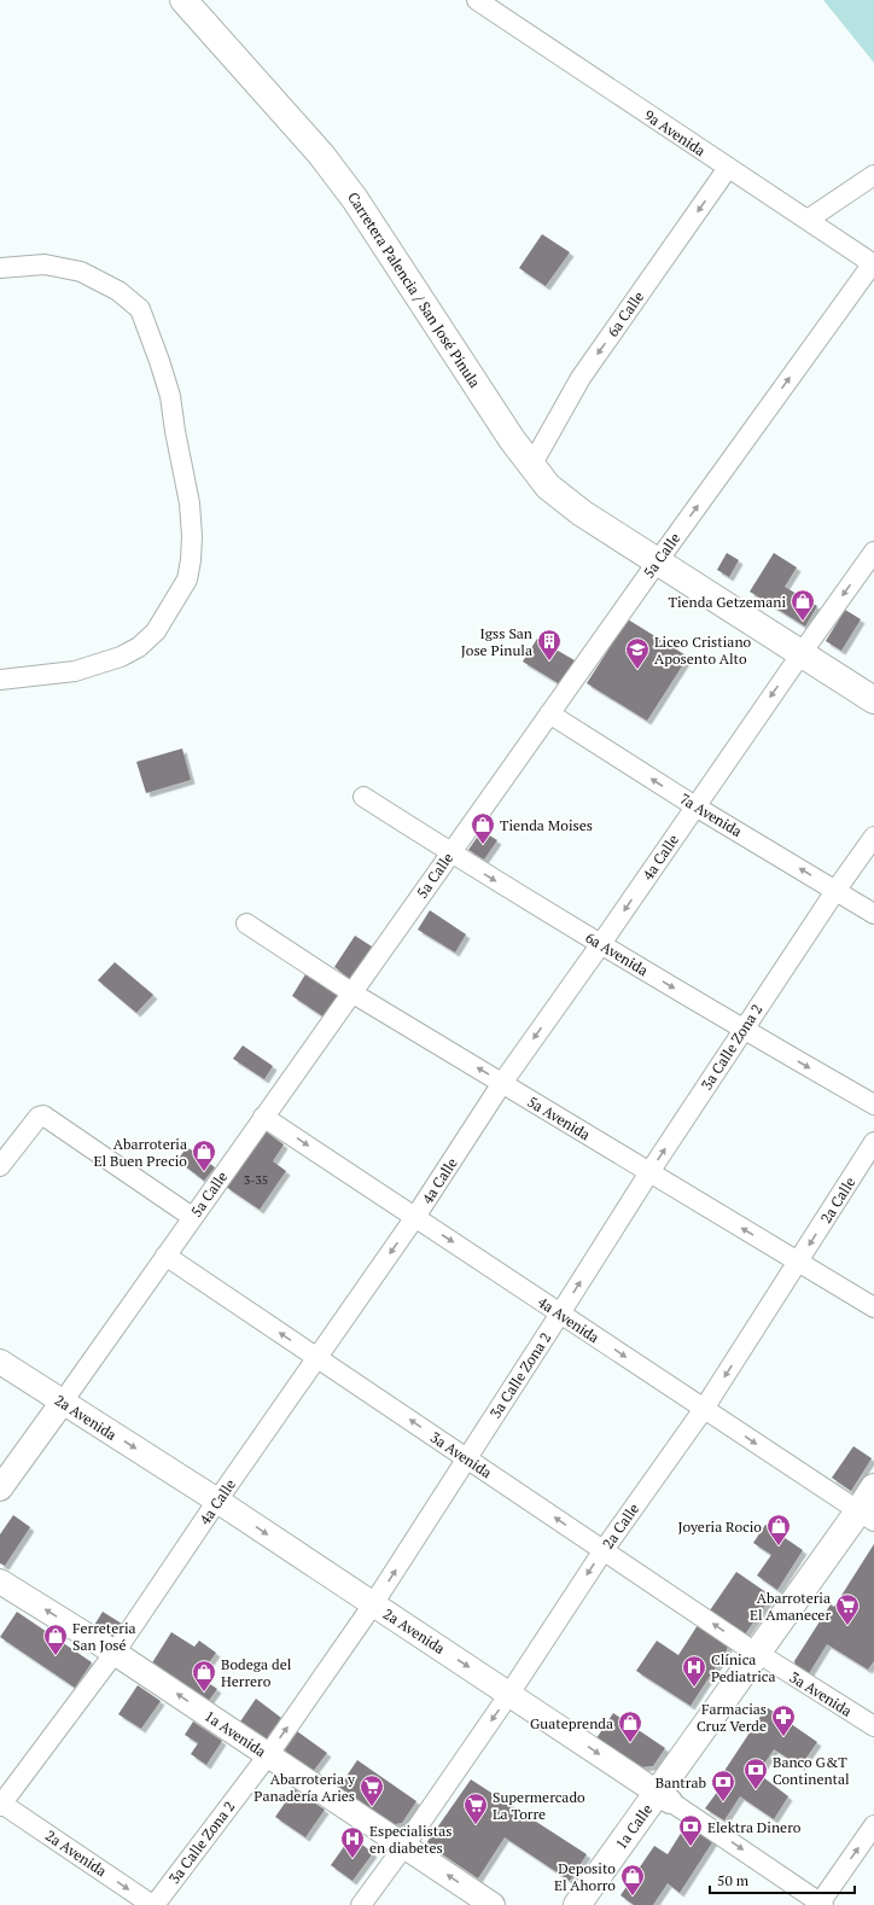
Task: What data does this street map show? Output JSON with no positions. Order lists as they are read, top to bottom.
{
  "streets": {
    "main road": ["Carretera Palencia / San José Pinula", "1a Calle"],
    "street": [
      "9a Avenida",
      "6a Calle",
      "5a Calle",
      "7a Avenida",
      "4a Calle",
      "6a Avenida",
      "3a Calle Zona 2",
      "5a Avenida",
      "2a Calle",
      "4a Avenida",
      "2a Avenida",
      "3a Avenida",
      "1a Avenida"
    ]
  },
  "crossings": [
    ["9a Avenida", "6a Calle"],
    ["9a Avenida", "5a Calle"],
    ["Carretera Palencia / San José Pinula", "6a Calle"],
    ["Carretera Palencia / San José Pinula", "5a Calle"],
    ["Carretera Palencia / San José Pinula", "4a Calle"],
    ["5a Calle", "7a Avenida"],
    ["5a Calle", "6a Avenida"],
    ["5a Calle", "5a Avenida"],
    ["5a Calle", "4a Avenida"],
    ["5a Calle", "2a Avenida"],
    ["5a Calle", "3a Avenida"],
    ["7a Avenida", "4a Calle"],
    ["7a Avenida", "3a Calle Zona 2"],
    ["4a Calle", "6a Avenida"],
    ["4a Calle", "5a Avenida"],
    ["4a Calle", "4a Avenida"],
    ["4a Calle", "2a Avenida"],
    ["4a Calle", "3a Avenida"],
    ["4a Calle", "1a Avenida"],
    ["6a Avenida", "3a Calle Zona 2"],
    ["3a Calle Zona 2", "5a Avenida"],
    ["3a Calle Zona 2", "4a Avenida"],
    ["3a Calle Zona 2", "2a Avenida"],
    ["3a Calle Zona 2", "3a Avenida"],
    ["3a Calle Zona 2", "1a Avenida"],
    ["5a Avenida", "2a Calle"],
    ["2a Calle", "4a Avenida"],
    ["2a Calle", "2a Avenida"],
    ["2a Calle", "3a Avenida"],
    ["2a Calle", "1a Avenida"],
    ["4a Avenida", "1a Calle"],
    ["2a Avenida", "1a Calle"],
    ["3a Avenida", "1a Calle"]
  ],
  "one_way": [
    "6a Calle",
    "7a Avenida",
    "4a Calle",
    "6a Avenida",
    "3a Calle Zona 2",
    "5a Avenida",
    "2a Calle",
    "4a Avenida",
    "2a Avenida",
    "3a Avenida",
    "1a Avenida"
  ],
  "places": {
    "shop": [
      "Tienda Getzemani",
      "Tienda Moises",
      "Abarroteria El Buen Precio",
      "Joyeria Rocio",
      "Ferreteria San José",
      "Bodega del Herrero",
      "Guateprenda",
      "Deposito El Ahorro"
    ],
    "building": ["Igss San Jose Pinula"],
    "school or university": ["Liceo Cristiano Aposento Alto"],
    "supermarket": ["Abarroteria El Amanecer", "Abarroteria y Panadería Aries", "Supermercado La Torre"],
    "hospital": ["Clínica Pediatrica", "Especialistas en diabetes"],
    "pharmacy": ["Farmacias Cruz Verde"],
    "bank": ["Banco G&T Continental", "Bantrab", "Elektra Dinero"]
  },
  "house_numbers": ["3-35"],
  "scale_bar": "50 m"
}
